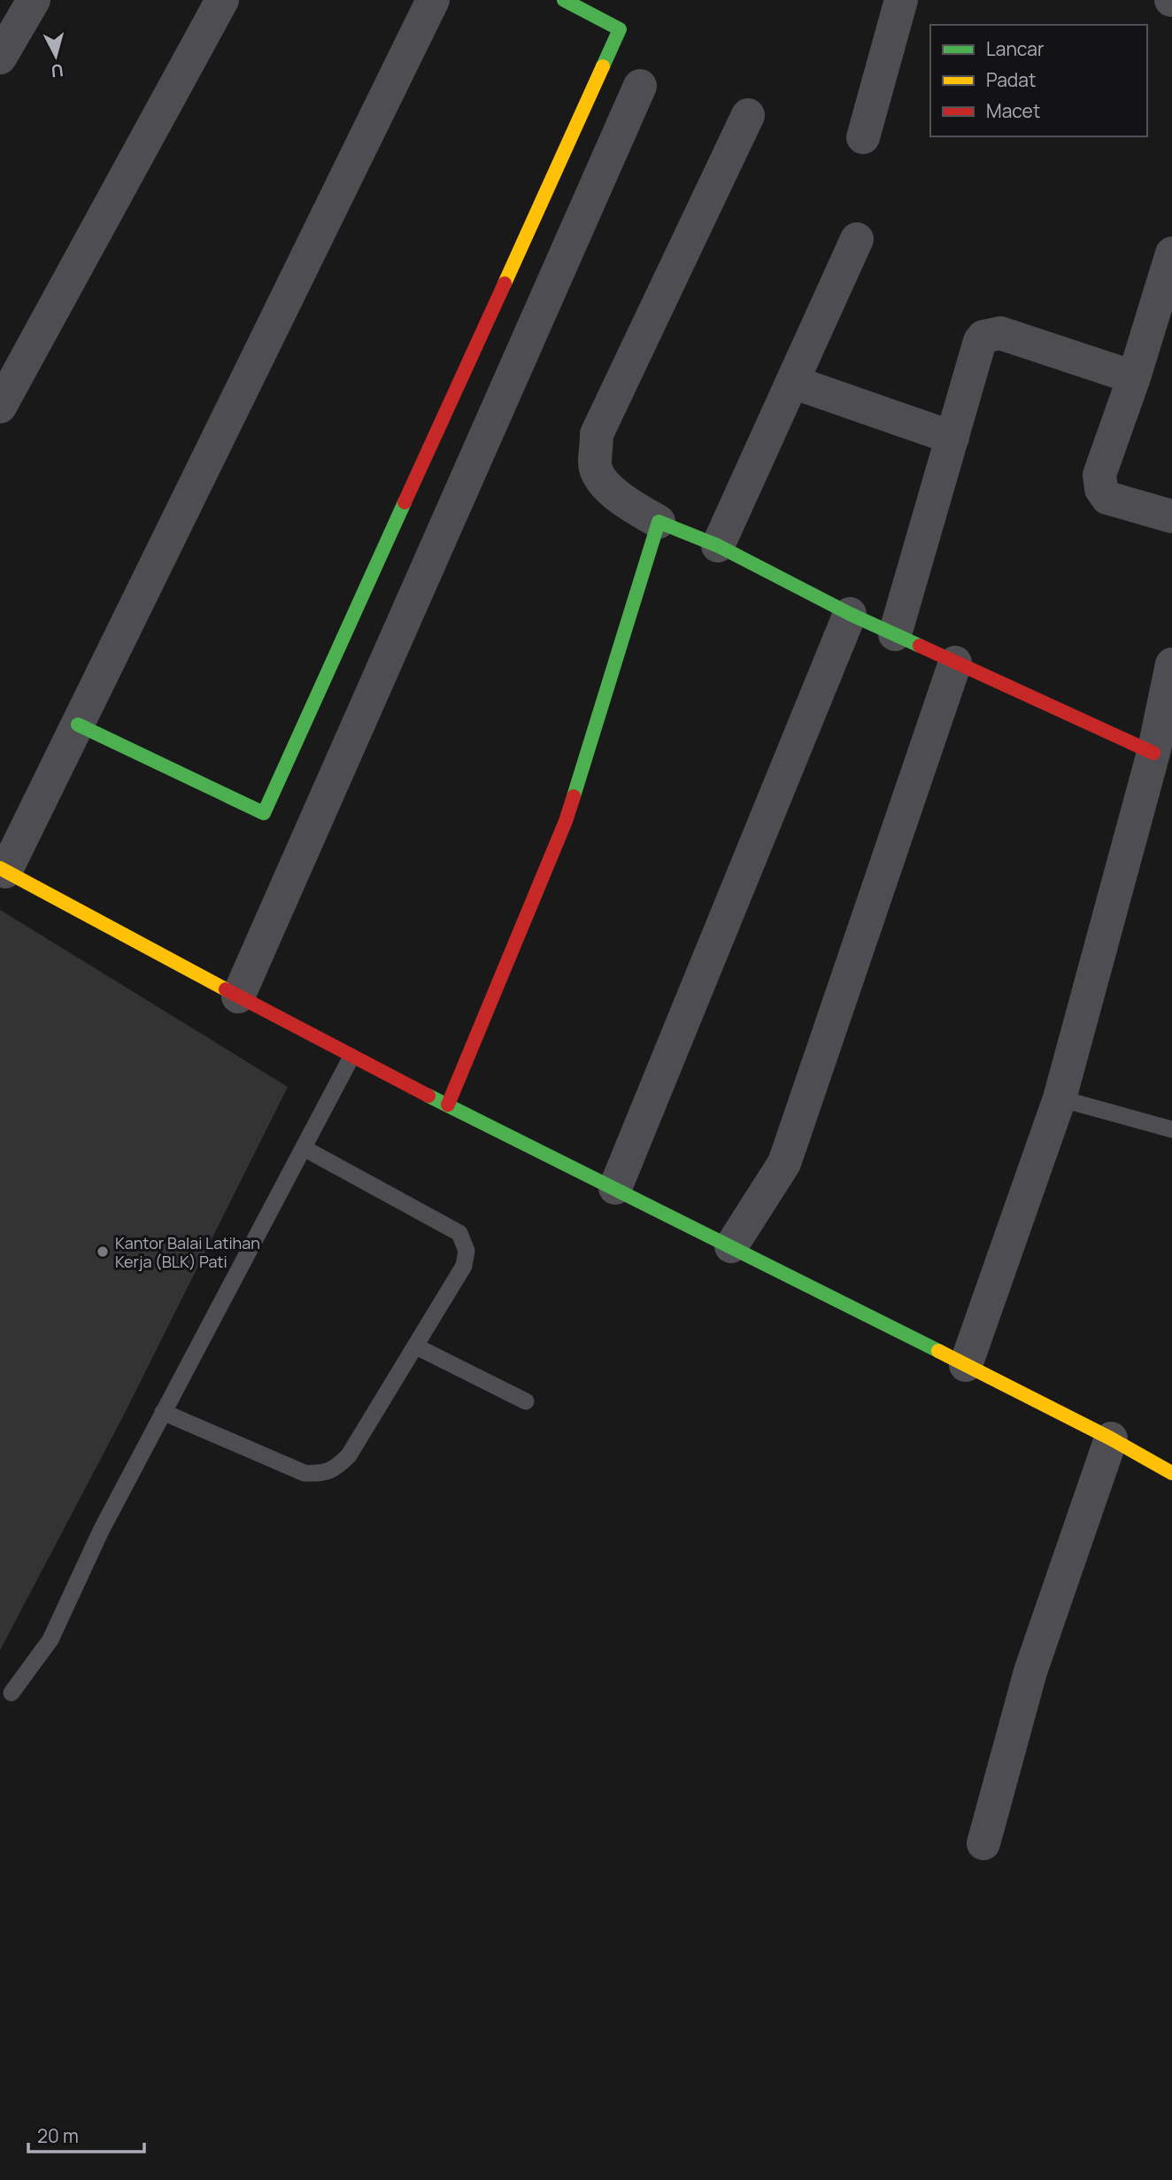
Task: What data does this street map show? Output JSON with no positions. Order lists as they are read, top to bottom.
{
  "places": ["Kantor Balai Latihan Kerja (BLK) Pati"],
  "legend": ["Lancar", "Padat", "Macet"],
  "scale_bar": "20 m",
  "north": "bottom"
}
